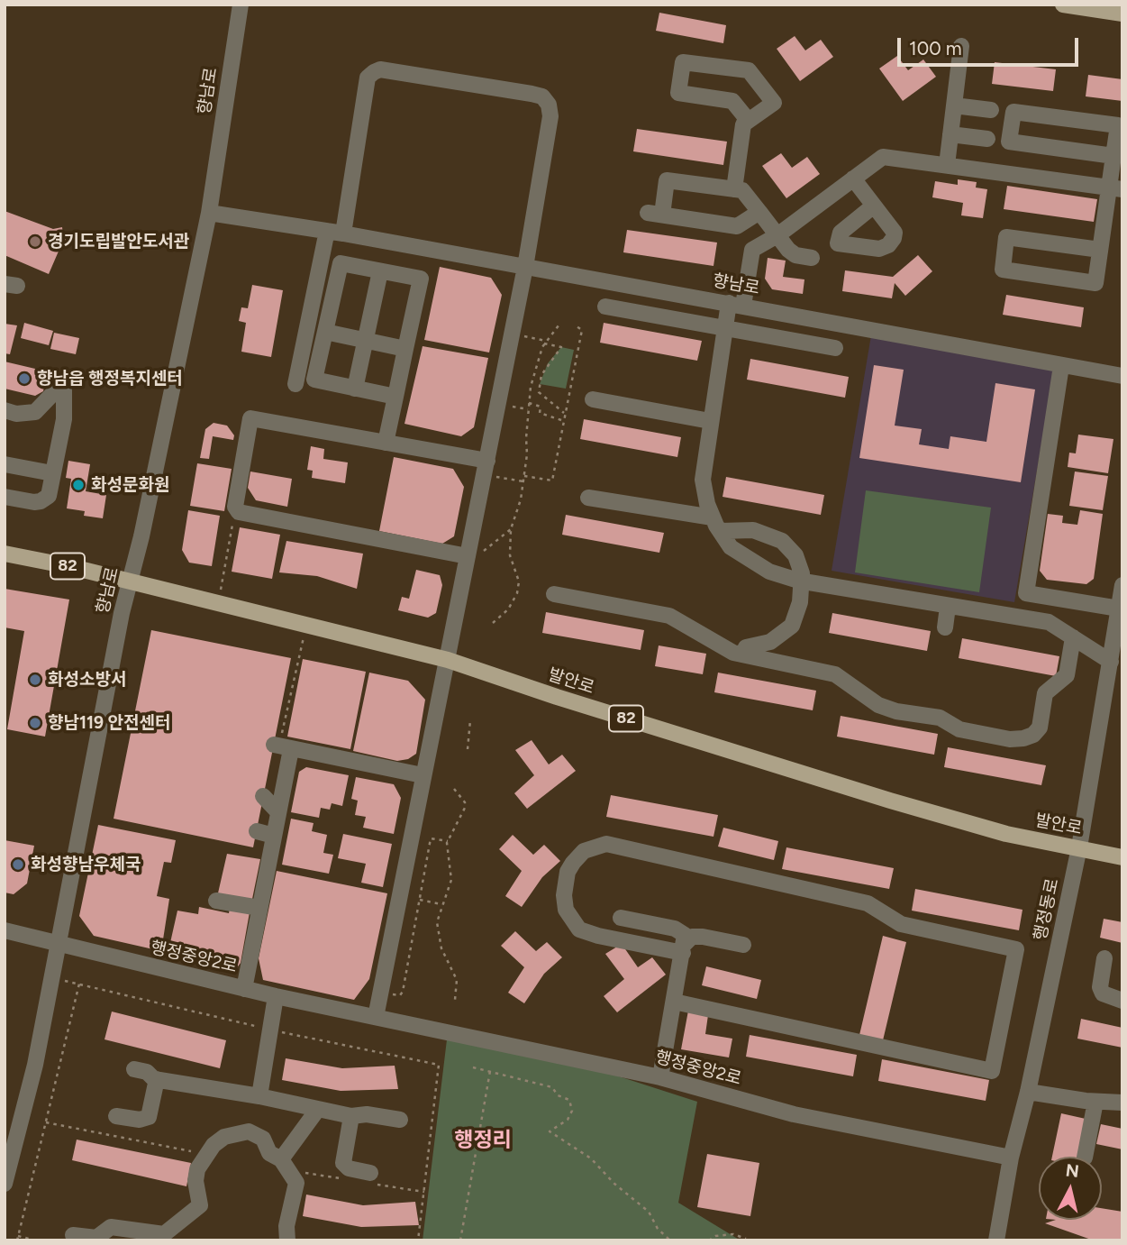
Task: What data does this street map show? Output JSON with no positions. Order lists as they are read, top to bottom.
{
  "streets": {
    "main road": ["82", "발안로"],
    "street": ["향남로", "행정동로", "행정중앙2로"]
  },
  "crossings": [
    ["향남로", "발안로"],
    ["향남로", "행정중앙2로"],
    ["발안로", "행정동로"],
    ["행정동로", "행정중앙2로"]
  ],
  "districts": ["행정리"],
  "places": [
    "경기도립발안도서관",
    "향남읍 행정복지센터",
    "화성문화원",
    "화성소방서",
    "향남119 안전센터",
    "화성향남우체국"
  ],
  "scale_bar": "100 m",
  "north": "top"
}
